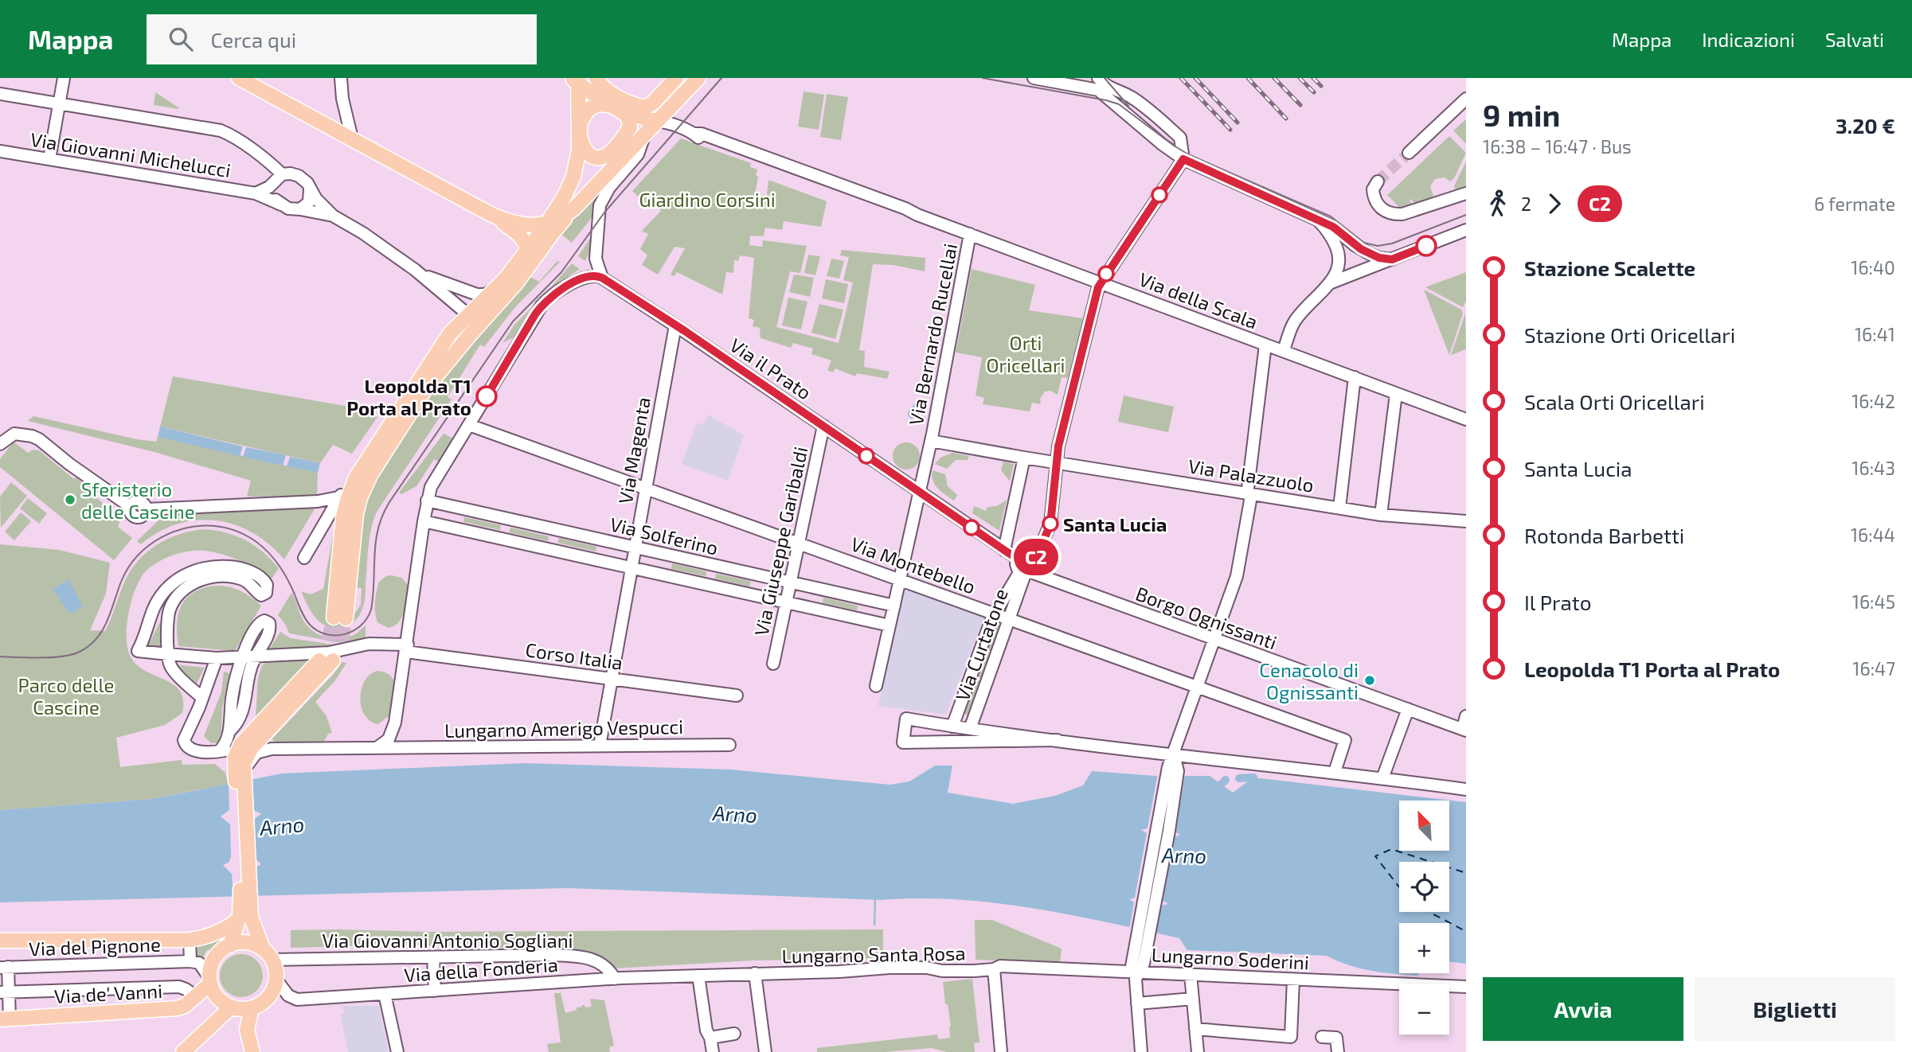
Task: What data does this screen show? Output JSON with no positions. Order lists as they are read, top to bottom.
{
  "streets": {
    "main road": ["Via de' Vanni"],
    "street": [
      "Via Giovanni Michelucci",
      "Via della Scala",
      "Via Bernardo Rucellai",
      "Via il Prato",
      "Via Magenta",
      "Via Palazzuolo",
      "Via Solferino",
      "Via Giuseppe Garibaldi",
      "Via Montebello",
      "Borgo Ognissanti",
      "Via Curtatone",
      "Corso Italia",
      "Lungarno Amerigo Vespucci",
      "Via Giovanni Antonio Sogliani",
      "Via del Pignone",
      "Lungarno Santa Rosa",
      "Lungarno Soderini",
      "Via della Fonderia"
    ]
  },
  "crossings": [
    ["Via della Scala", "Via Bernardo Rucellai"],
    ["Via il Prato", "Via Magenta"],
    ["Via il Prato", "Via Giuseppe Garibaldi"],
    ["Via il Prato", "Borgo Ognissanti"],
    ["Via il Prato", "Via Curtatone"],
    ["Via Magenta", "Via Solferino"],
    ["Via Magenta", "Via Montebello"],
    ["Via Magenta", "Corso Italia"],
    ["Via Magenta", "Lungarno Amerigo Vespucci"],
    ["Via Solferino", "Via Giuseppe Garibaldi"],
    ["Via Giuseppe Garibaldi", "Via Montebello"],
    ["Via Montebello", "Via Curtatone"],
    ["Borgo Ognissanti", "Via Curtatone"],
    ["Via Giovanni Antonio Sogliani", "Via della Fonderia"],
    ["Via Giovanni Antonio Sogliani", "Via de' Vanni"],
    ["Lungarno Santa Rosa", "Lungarno Soderini"],
    ["Lungarno Santa Rosa", "Via della Fonderia"],
    ["Via della Fonderia", "Via de' Vanni"]
  ],
  "water": ["Arno"],
  "parks": ["Giardino Corsini", "Orti Oricellari", "Parco delle Cascine"],
  "places": [
    "Leopolda T1 Porta al Prato",
    "Sferisterio delle Cascine",
    "Santa Lucia",
    "Cenacolo di Ognissanti"
  ],
  "lines": ["bus line C2"],
  "north": "top left",
  "page": {
    "header": "Mappa",
    "search": "Cerca qui",
    "nav": ["Mappa", "Indicazioni", "Salvati"],
    "on_map": "C2",
    "heading": ["9 min", "16:38 – 16:47 · Bus", "3.20 €"],
    "legs": ["2", "C2", "6 fermate"],
    "list": [
      {
        "name": "Stazione Scalette",
        "value": "16:40"
      },
      {
        "name": "Stazione Orti Oricellari",
        "value": "16:41"
      },
      {
        "name": "Scala Orti Oricellari",
        "value": "16:42"
      },
      {
        "name": "Santa Lucia",
        "value": "16:43"
      },
      {
        "name": "Rotonda Barbetti",
        "value": "16:44"
      },
      {
        "name": "Il Prato",
        "value": "16:45"
      },
      {
        "name": "Leopolda T1 Porta al Prato",
        "value": "16:47"
      }
    ],
    "map_buttons": ["+", "−"],
    "buttons": ["Avvia", "Biglietti"]
  }
}
